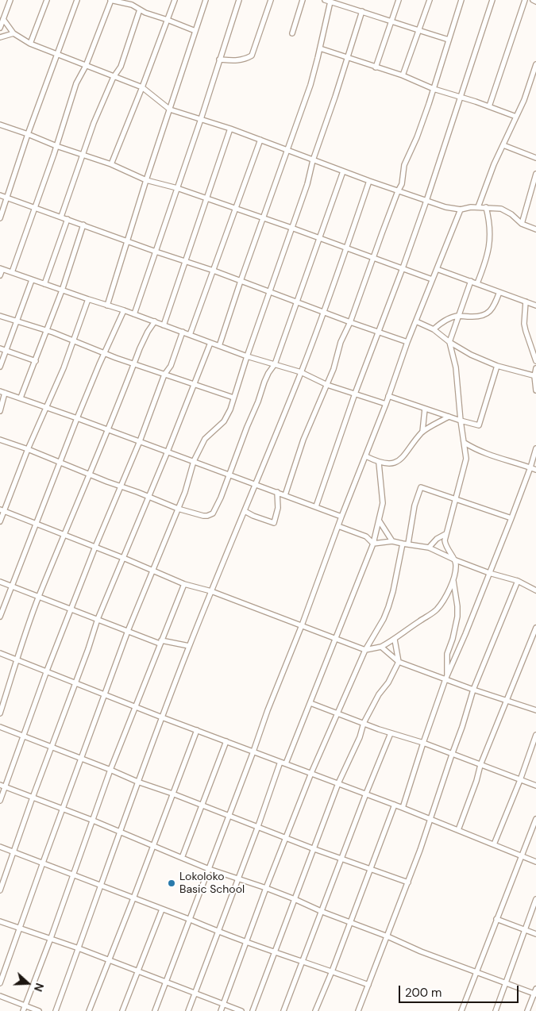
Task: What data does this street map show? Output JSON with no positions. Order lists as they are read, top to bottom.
{
  "places": ["Lokoloko Basic School"],
  "scale_bar": "200 m",
  "north": "right"
}
